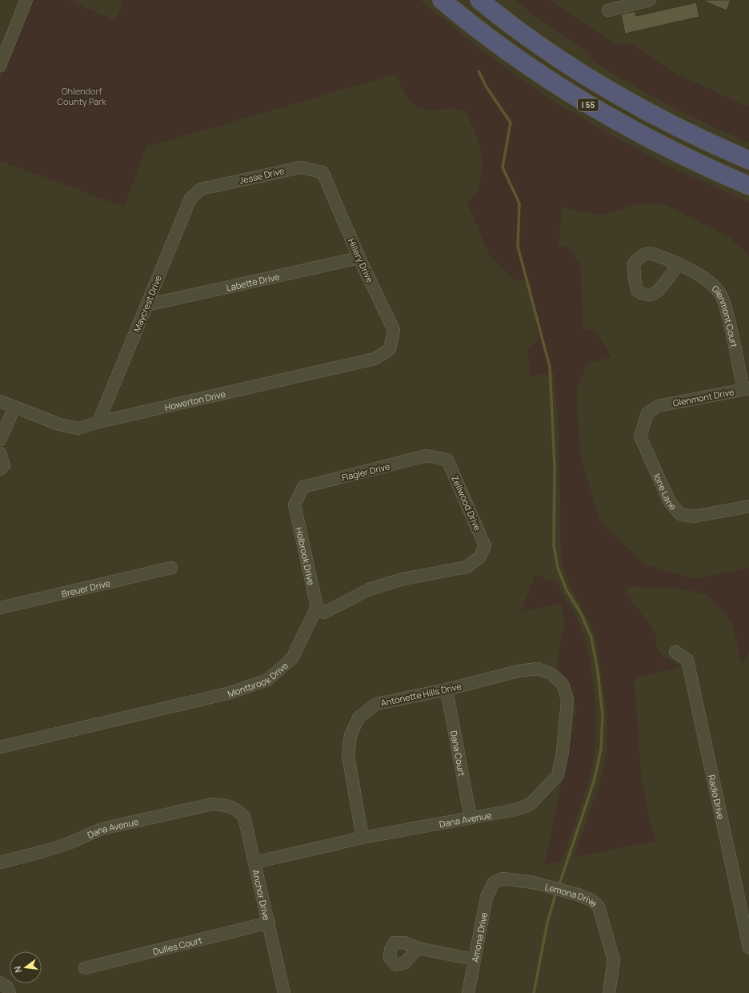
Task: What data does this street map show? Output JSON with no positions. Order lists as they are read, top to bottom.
{
  "streets": {
    "highway": ["I 55"],
    "street": [
      "Jesse Drive",
      "Hillery Drive",
      "Labette Drive",
      "Maycrest Drive",
      "Glenmont Court",
      "Glenmont Drive",
      "Howerton Drive",
      "Flagler Drive",
      "Ione Lane",
      "Zellwood Drive",
      "Holbrook Drive",
      "Breuer Drive",
      "Montbrook Drive",
      "Antonette Hills Drive",
      "Dana Court",
      "Radio Drive",
      "Dana Avenue",
      "Anchor Drive",
      "Lemona Drive",
      "Amona Drive",
      "Dulles Court"
    ]
  },
  "crossings": [
    ["Jesse Drive", "Hillery Drive"],
    ["Jesse Drive", "Maycrest Drive"],
    ["Hillery Drive", "Labette Drive"],
    ["Hillery Drive", "Howerton Drive"],
    ["Labette Drive", "Maycrest Drive"],
    ["Maycrest Drive", "Howerton Drive"],
    ["Glenmont Court", "Glenmont Drive"],
    ["Glenmont Drive", "Ione Lane"],
    ["Flagler Drive", "Zellwood Drive"],
    ["Flagler Drive", "Holbrook Drive"],
    ["Zellwood Drive", "Holbrook Drive"],
    ["Zellwood Drive", "Montbrook Drive"],
    ["Holbrook Drive", "Montbrook Drive"],
    ["Antonette Hills Drive", "Dana Court"],
    ["Antonette Hills Drive", "Dana Avenue"],
    ["Dana Court", "Dana Avenue"],
    ["Dana Avenue", "Anchor Drive"],
    ["Anchor Drive", "Dulles Court"],
    ["Lemona Drive", "Amona Drive"]
  ],
  "parks": ["Ohlendorf County Park"],
  "north": "left"
}
